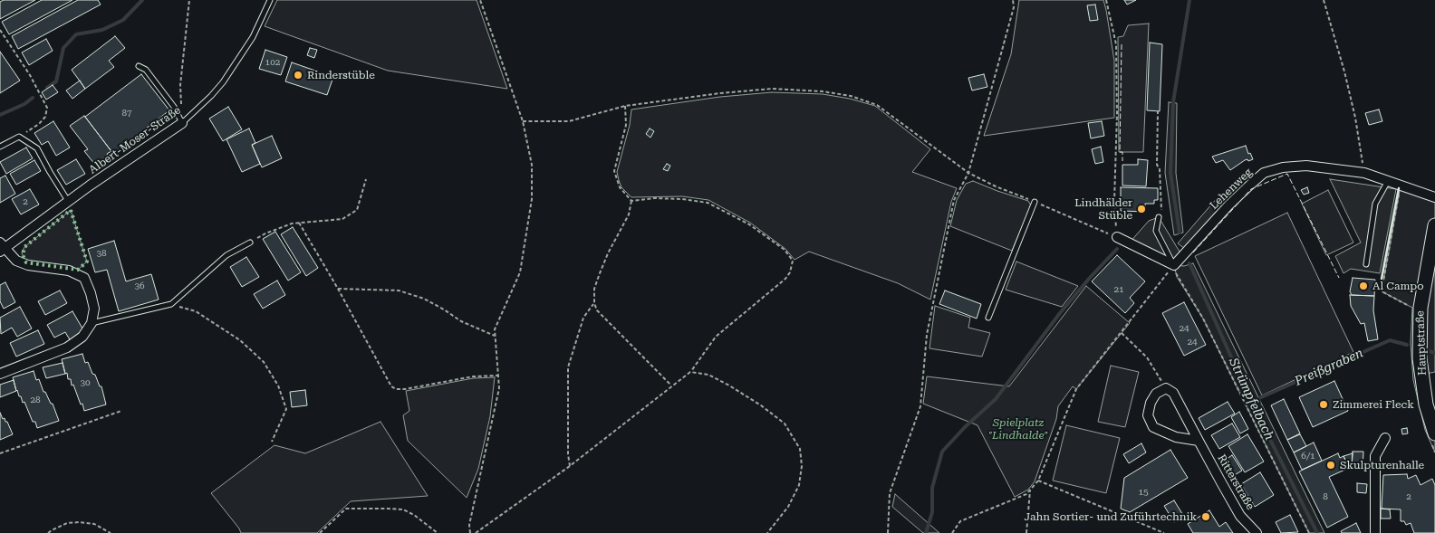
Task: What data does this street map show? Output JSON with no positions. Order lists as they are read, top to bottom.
{
  "streets": {
    "main road": ["Hauptstraße"],
    "street": ["Albert-Moser-Straße", "Lehenweg", "Ritterstraße"]
  },
  "water": ["Preißgraben", "Strümpfelbach"],
  "parks": ["Spielplatz \"Lindhalde\""],
  "places": [
    "Rinderstüble",
    "Lindhälder Stüble",
    "Al Campo",
    "Zimmerei Fleck",
    "Skulpturenhalle",
    "Jahn Sortier- und Zuführtechnik"
  ],
  "house_numbers": [
    "102",
    "87",
    "2",
    "38",
    "36",
    "21",
    "24",
    "24",
    "30",
    "28",
    "6/1",
    "15",
    "8",
    "2"
  ]
}
